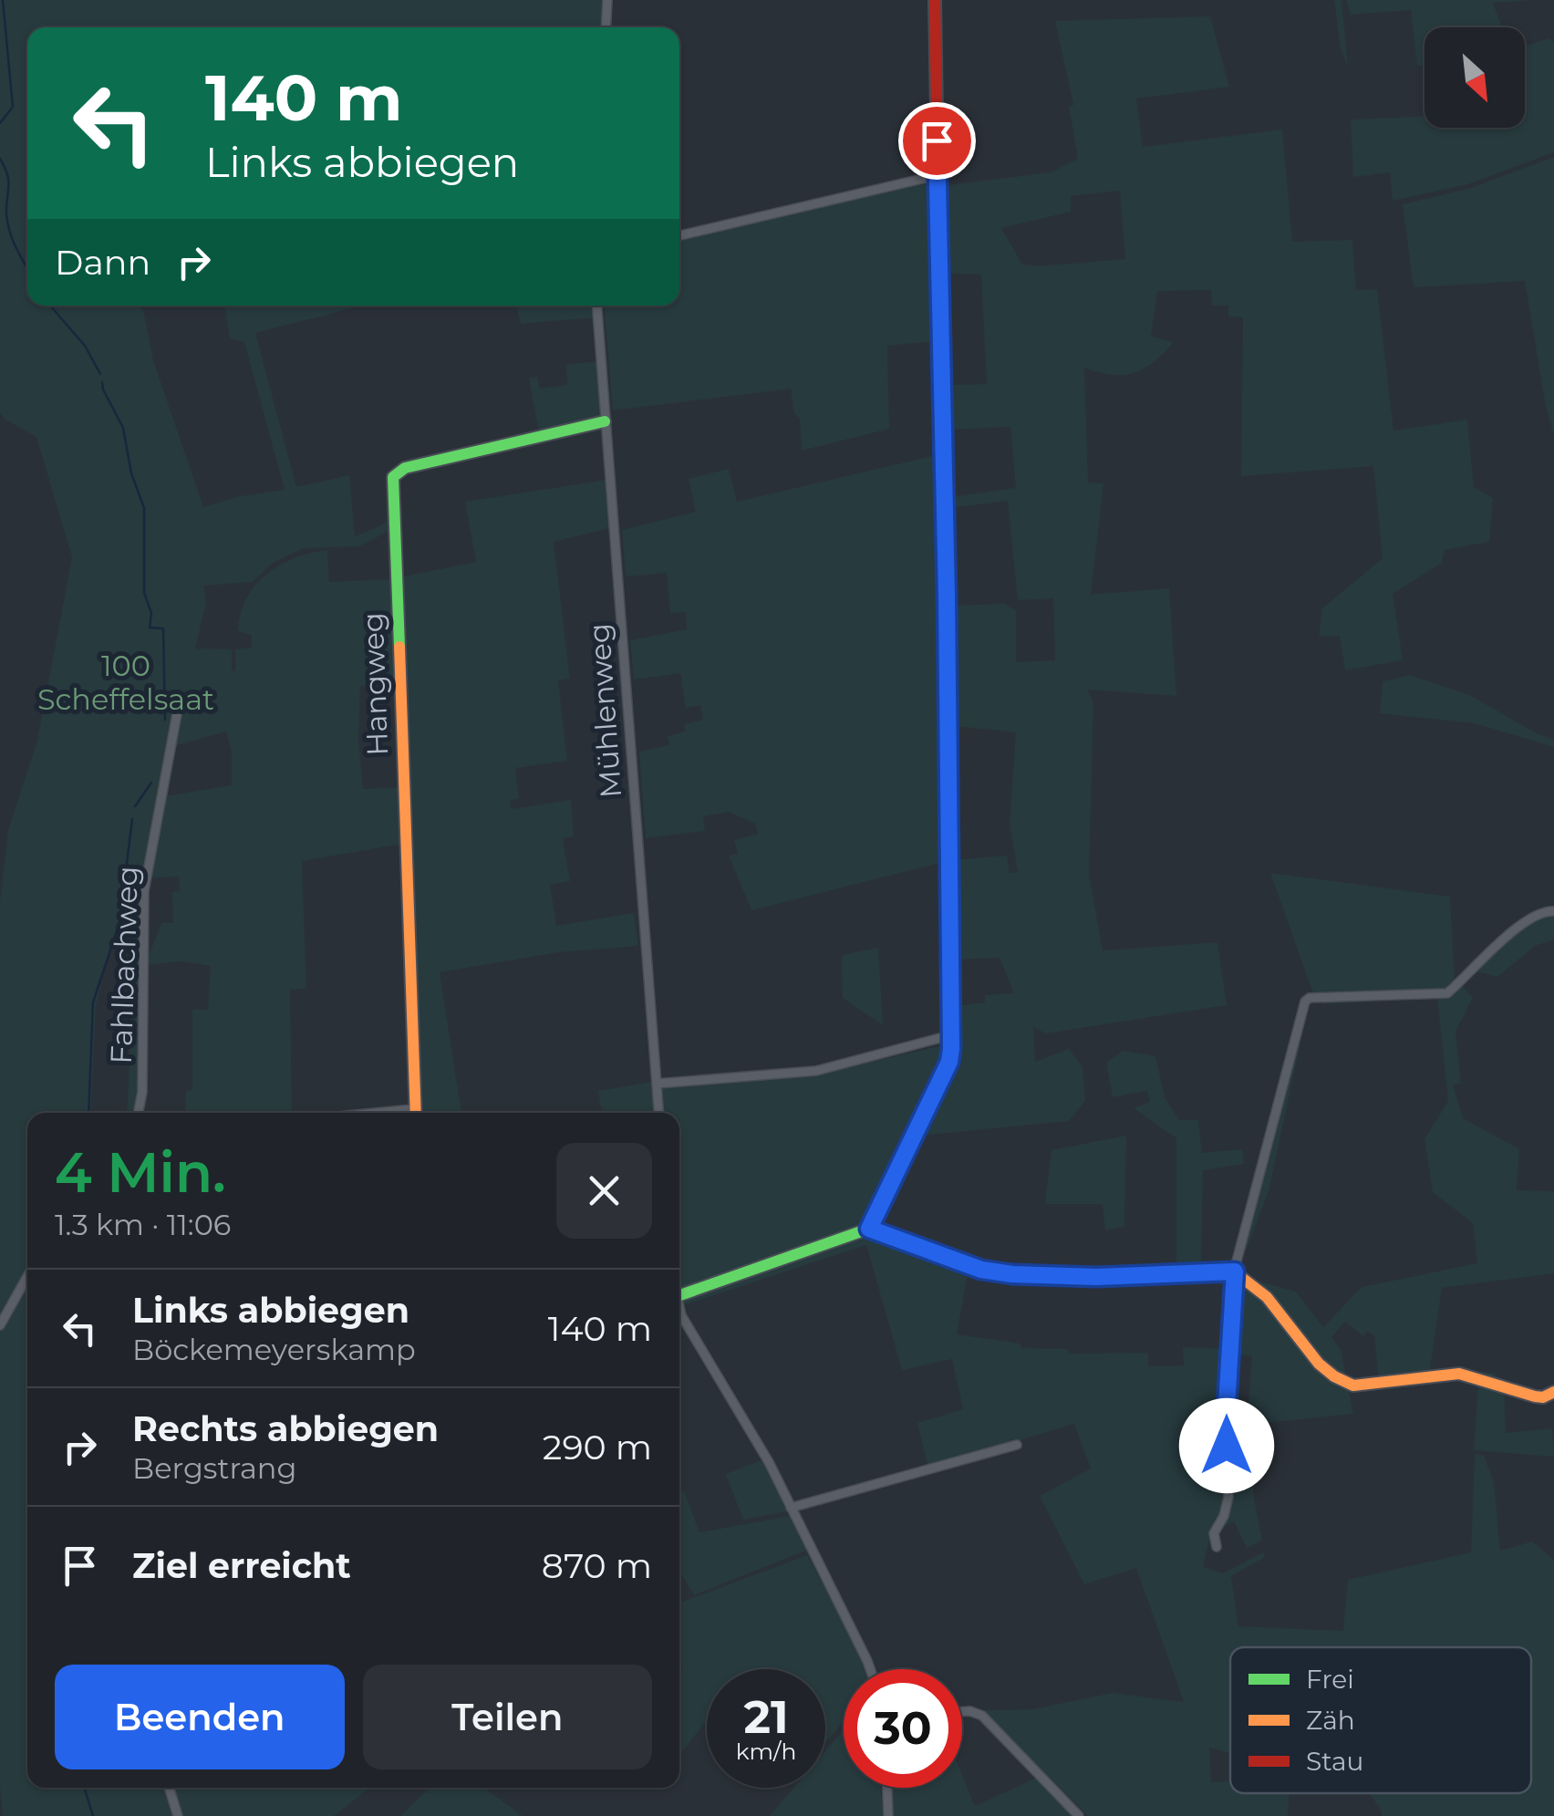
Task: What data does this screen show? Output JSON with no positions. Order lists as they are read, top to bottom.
{
  "streets": {
    "street": ["Hangweg", "Mühlenweg", "Fahlbachweg"]
  },
  "crossings": [
    ["Hangweg", "Mühlenweg"]
  ],
  "parks": ["100 Scheffelsaat"],
  "legend": ["Frei", "Zäh", "Stau"],
  "north": "bottom right",
  "page": {
    "turn": ["140 m", "Links abbiegen"],
    "then": "Dann",
    "heading": ["4 Min.", "1.3 km · 11:06"],
    "list": [
      {
        "name": "Links abbiegen",
        "note": "Böckemeyerskamp",
        "value": "140 m"
      },
      {
        "name": "Rechts abbiegen",
        "note": "Bergstrang",
        "value": "290 m"
      },
      {
        "name": "Ziel erreicht",
        "value": "870 m"
      }
    ],
    "buttons": ["Beenden", "Teilen"],
    "speed": "21 km/h",
    "limit": "30"
  }
}
